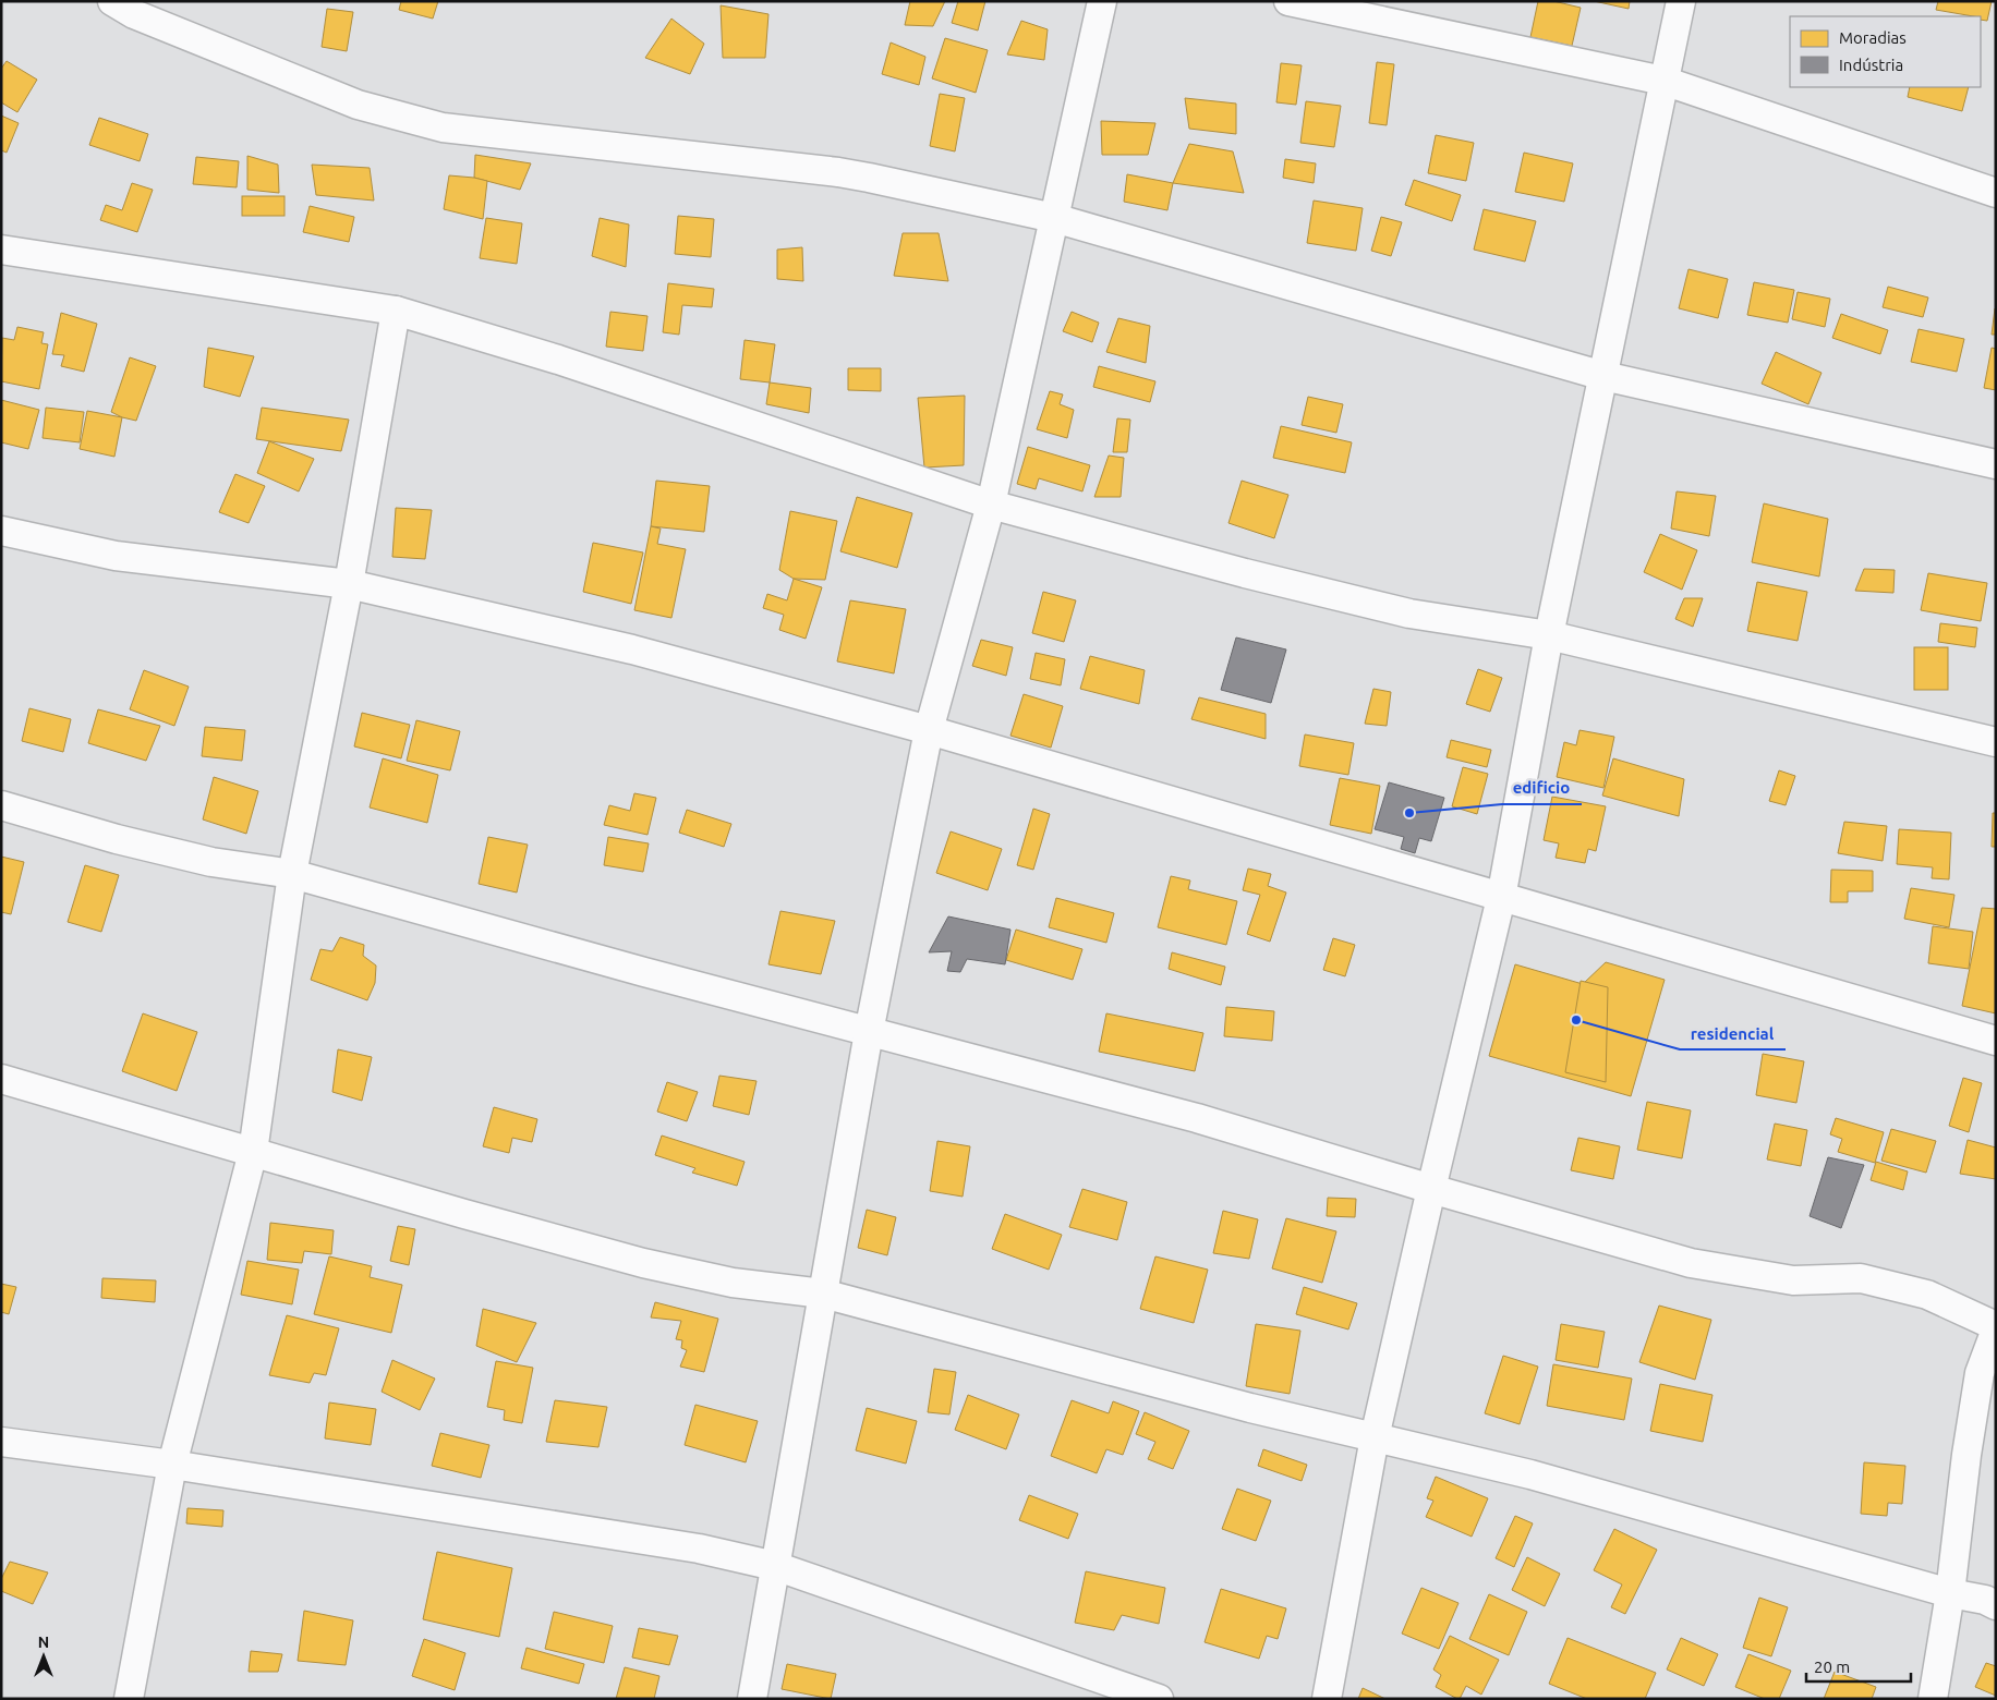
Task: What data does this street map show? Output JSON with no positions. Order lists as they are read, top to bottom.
{
  "places": ["edificio", "residencial"],
  "legend": ["Moradias", "Indústria"],
  "scale_bar": "20 m",
  "north": "top"
}
